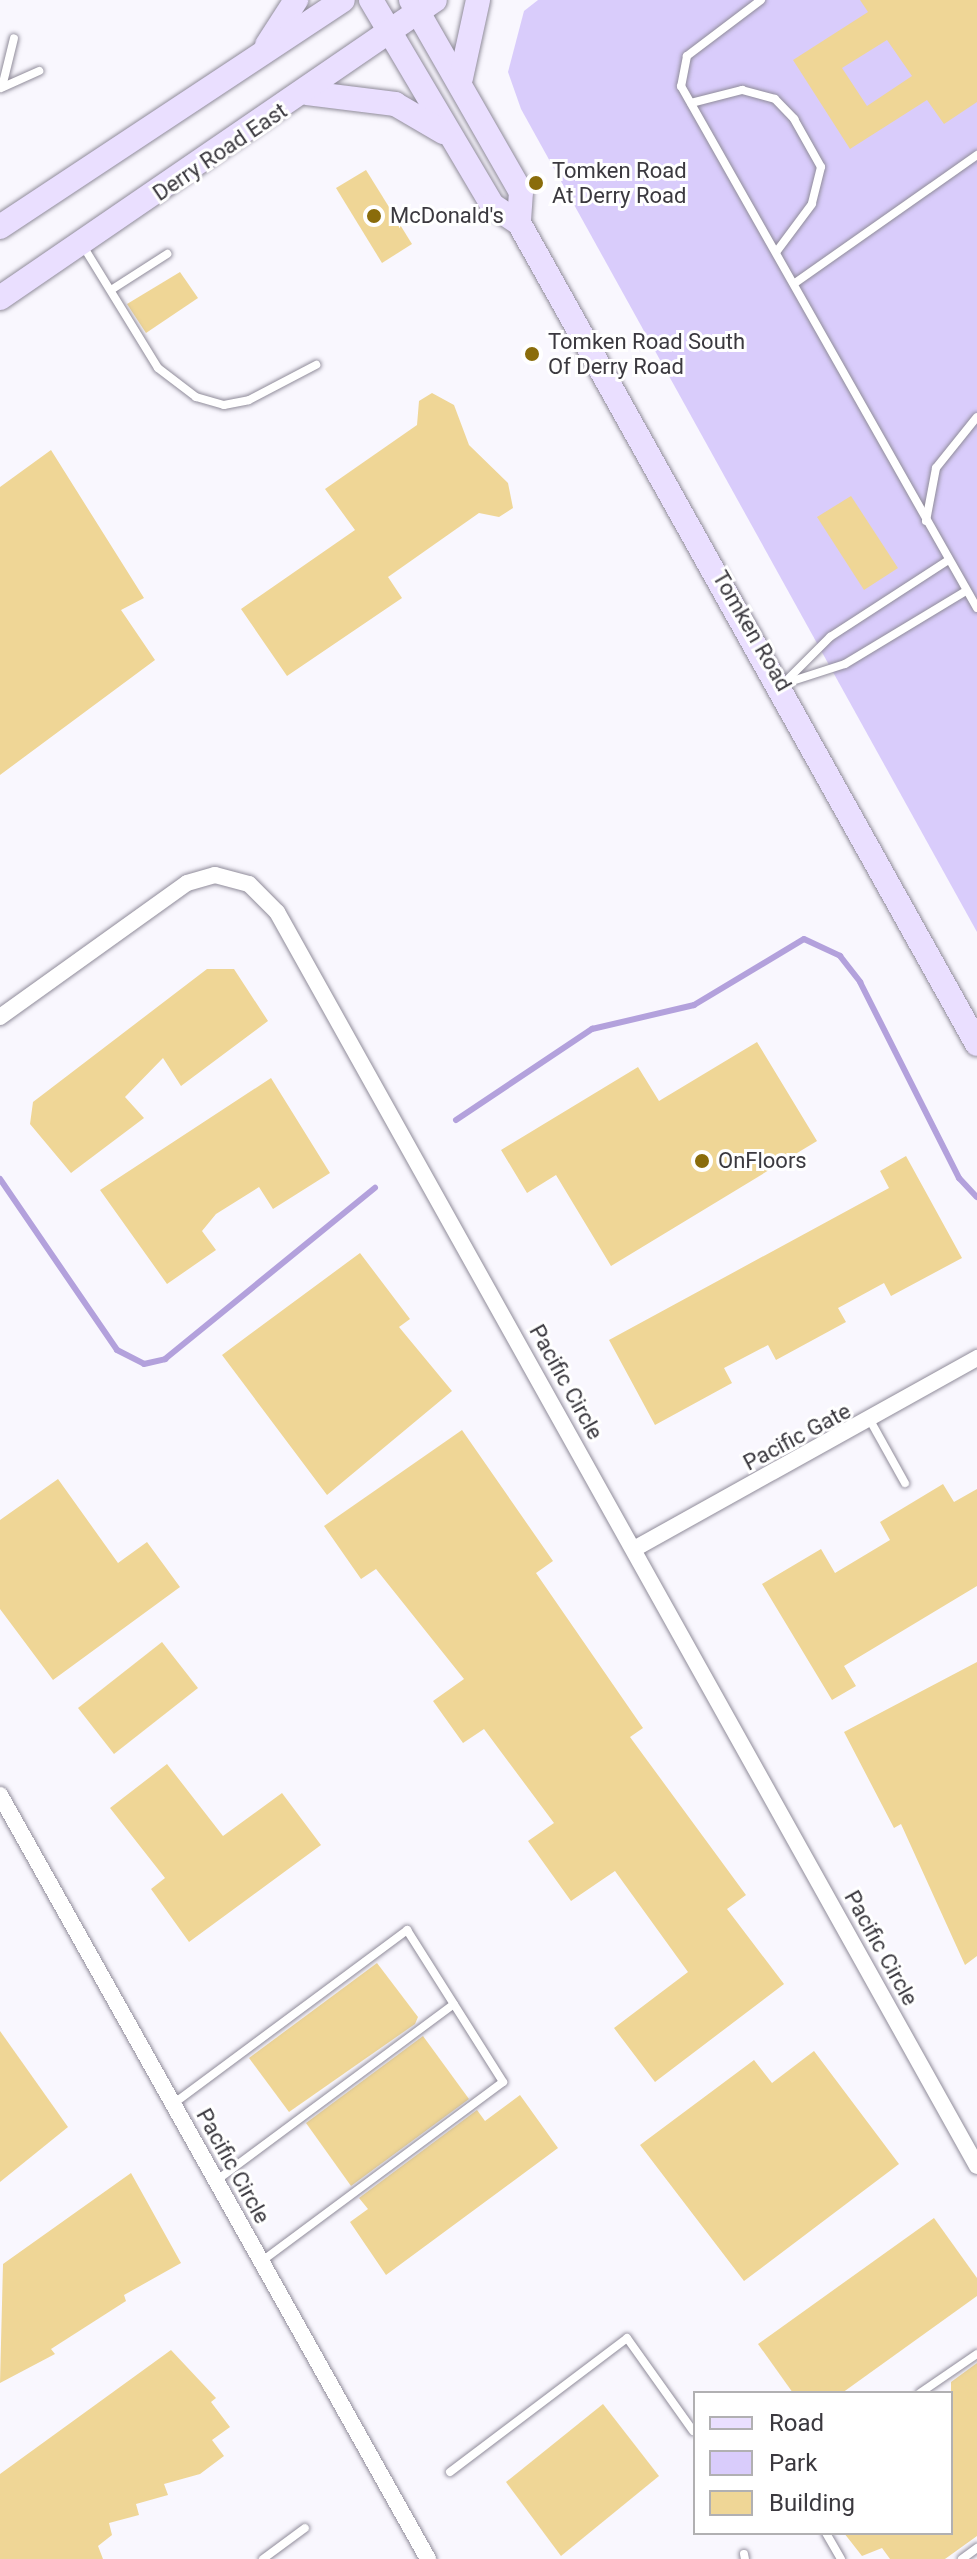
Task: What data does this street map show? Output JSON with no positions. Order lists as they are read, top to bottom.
{
  "streets": {
    "main road": ["Derry Road East", "Tomken Road"],
    "street": ["Pacific Circle", "Pacific Gate"]
  },
  "crossings": [
    ["Derry Road East", "Tomken Road"],
    ["Pacific Circle", "Pacific Gate"]
  ],
  "places": [
    "Tomken Road At Derry Road",
    "McDonald's",
    "Tomken Road South Of Derry Road",
    "OnFloors"
  ],
  "legend": ["Road", "Park", "Building"]
}
